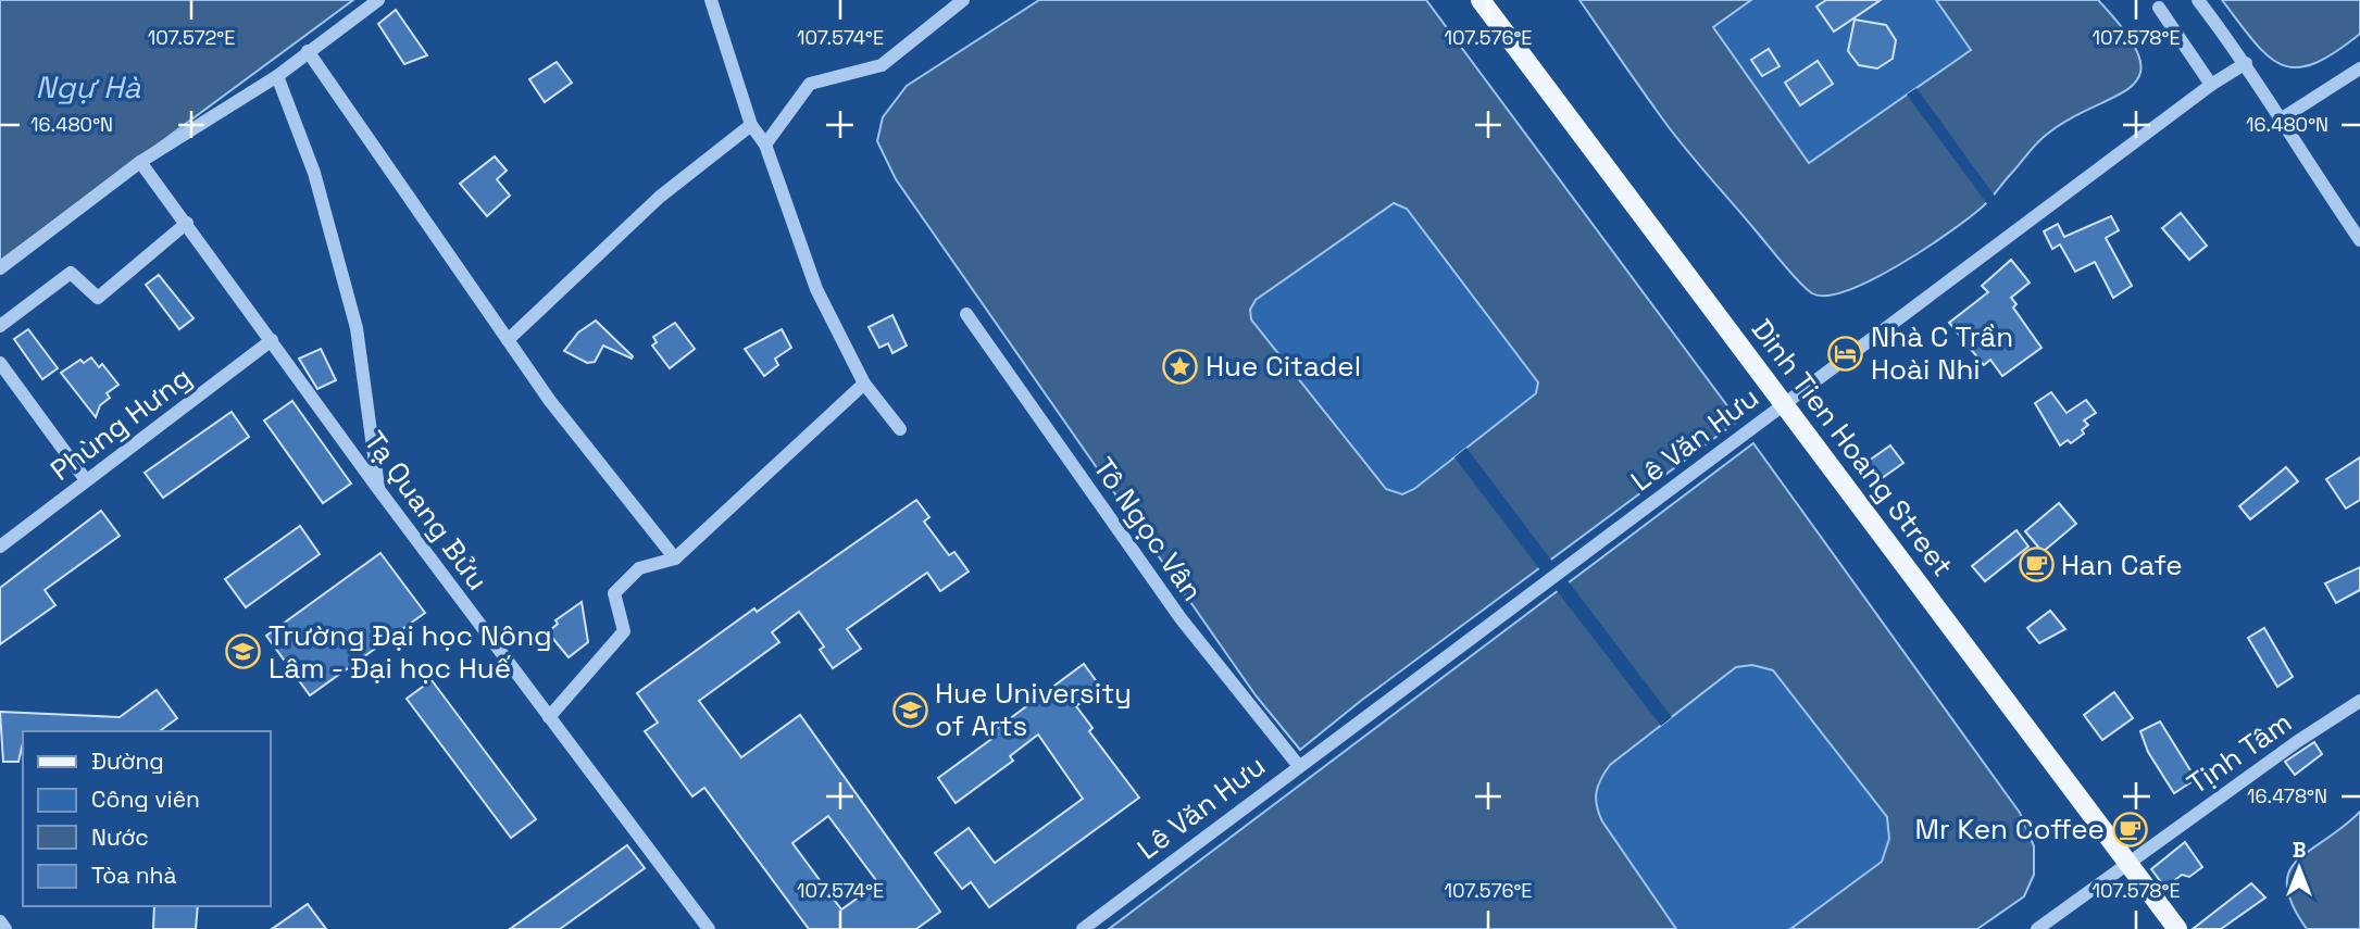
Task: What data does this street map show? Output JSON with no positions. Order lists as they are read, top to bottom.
{
  "streets": {
    "main road": ["Dinh Tien Hoang Street"],
    "street": [
      "Phùng Hưng",
      "Lê Văn Hưu",
      "Tạ Quang Bửu",
      "Tô Ngọc Vân",
      "Tịnh Tâm"
    ]
  },
  "crossings": [
    ["Phùng Hưng", "Tạ Quang Bửu"],
    ["Lê Văn Hưu", "Dinh Tien Hoang Street"],
    ["Lê Văn Hưu", "Tô Ngọc Vân"],
    ["Dinh Tien Hoang Street", "Tịnh Tâm"]
  ],
  "water": ["Ngự Hà"],
  "places": {
    "hotel": ["Nhà C Trần Hoài Nhi"],
    "place": ["Hue Citadel"],
    "cafe": ["Han Cafe", "Mr Ken Coffee"],
    "school or university": ["Trường Đại học Nông Lâm - Đại học Huế", "Hue University of Arts"]
  },
  "legend": [
    "Đường",
    "Công viên",
    "Nước",
    "Tòa nhà"
  ],
  "north": "top",
  "coordinates": [
    "107.572°E",
    "107.574°E",
    "107.576°E",
    "107.578°E",
    "16.480°N",
    "16.478°N"
  ]
}
